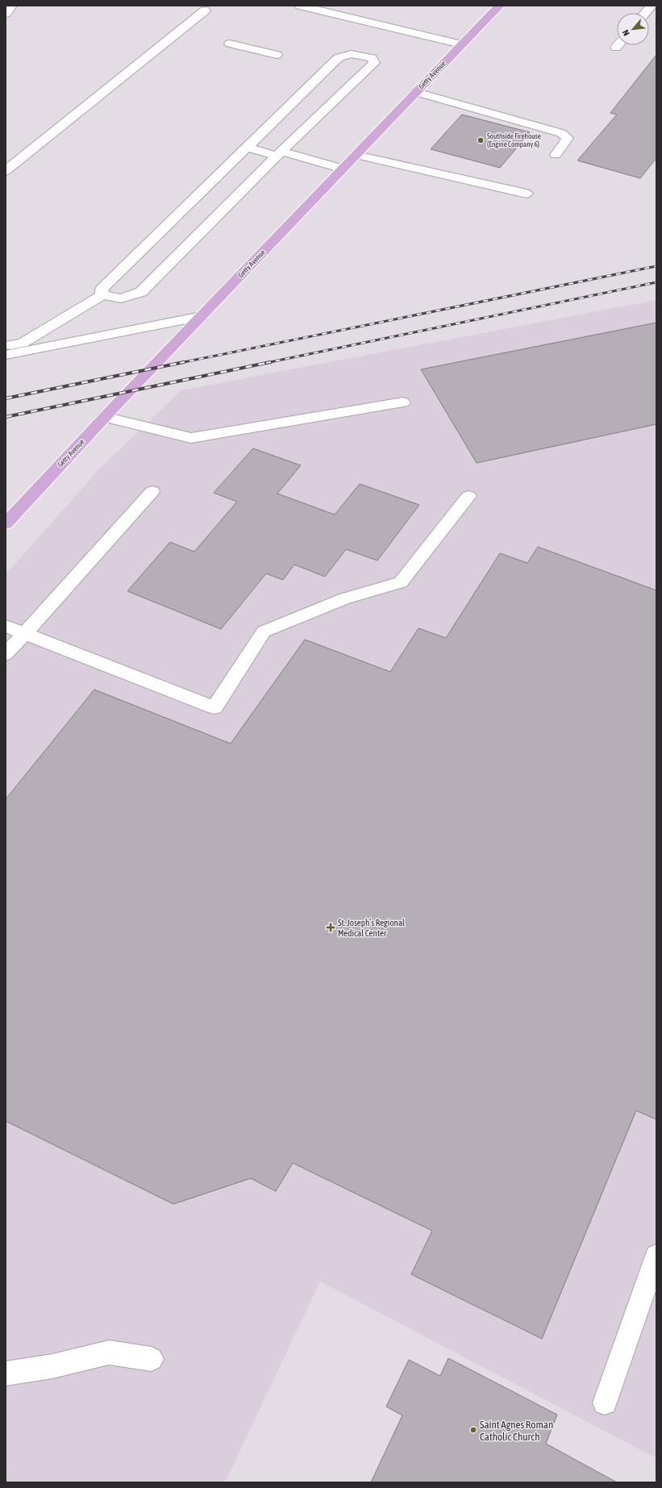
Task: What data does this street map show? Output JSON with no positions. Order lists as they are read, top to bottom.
{
  "streets": {
    "main road": ["Getty Avenue"]
  },
  "places": {
    "other": ["Southside Firehouse (Engine Company 6)", "Saint Agnes Roman Catholic Church"],
    "health": ["St. Joseph’s Regional Medical Center"]
  },
  "north": "bottom left"
}
